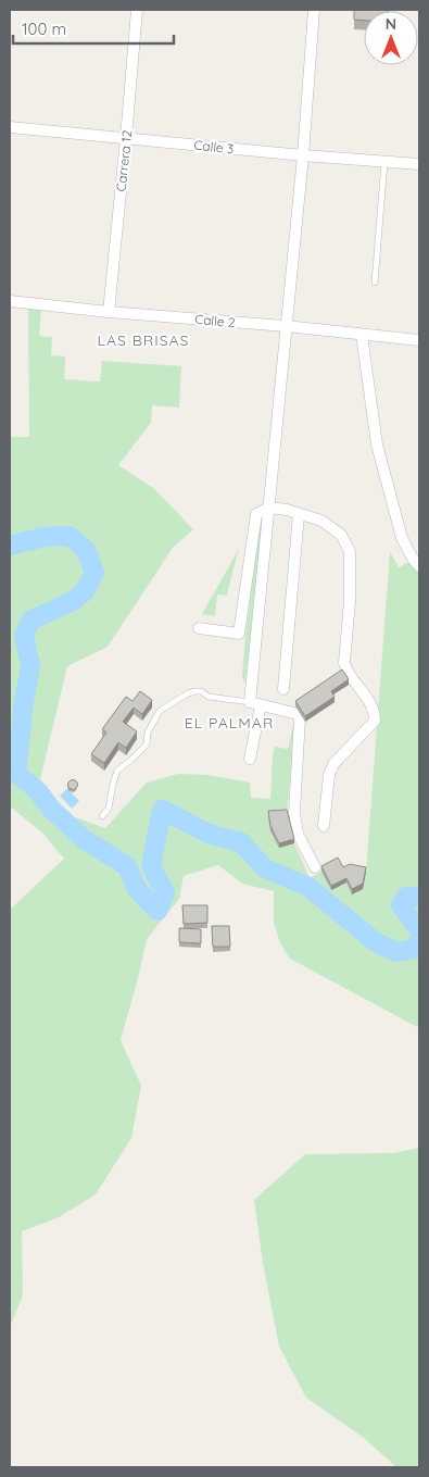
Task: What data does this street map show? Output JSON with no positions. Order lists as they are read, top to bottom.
{
  "streets": {
    "street": ["Calle 3", "Carrera 12", "Calle 2"]
  },
  "crossings": [
    ["Calle 3", "Carrera 12"],
    ["Carrera 12", "Calle 2"]
  ],
  "districts": ["LAS BRISAS", "EL PALMAR"],
  "scale_bar": "100 m",
  "north": "top"
}
